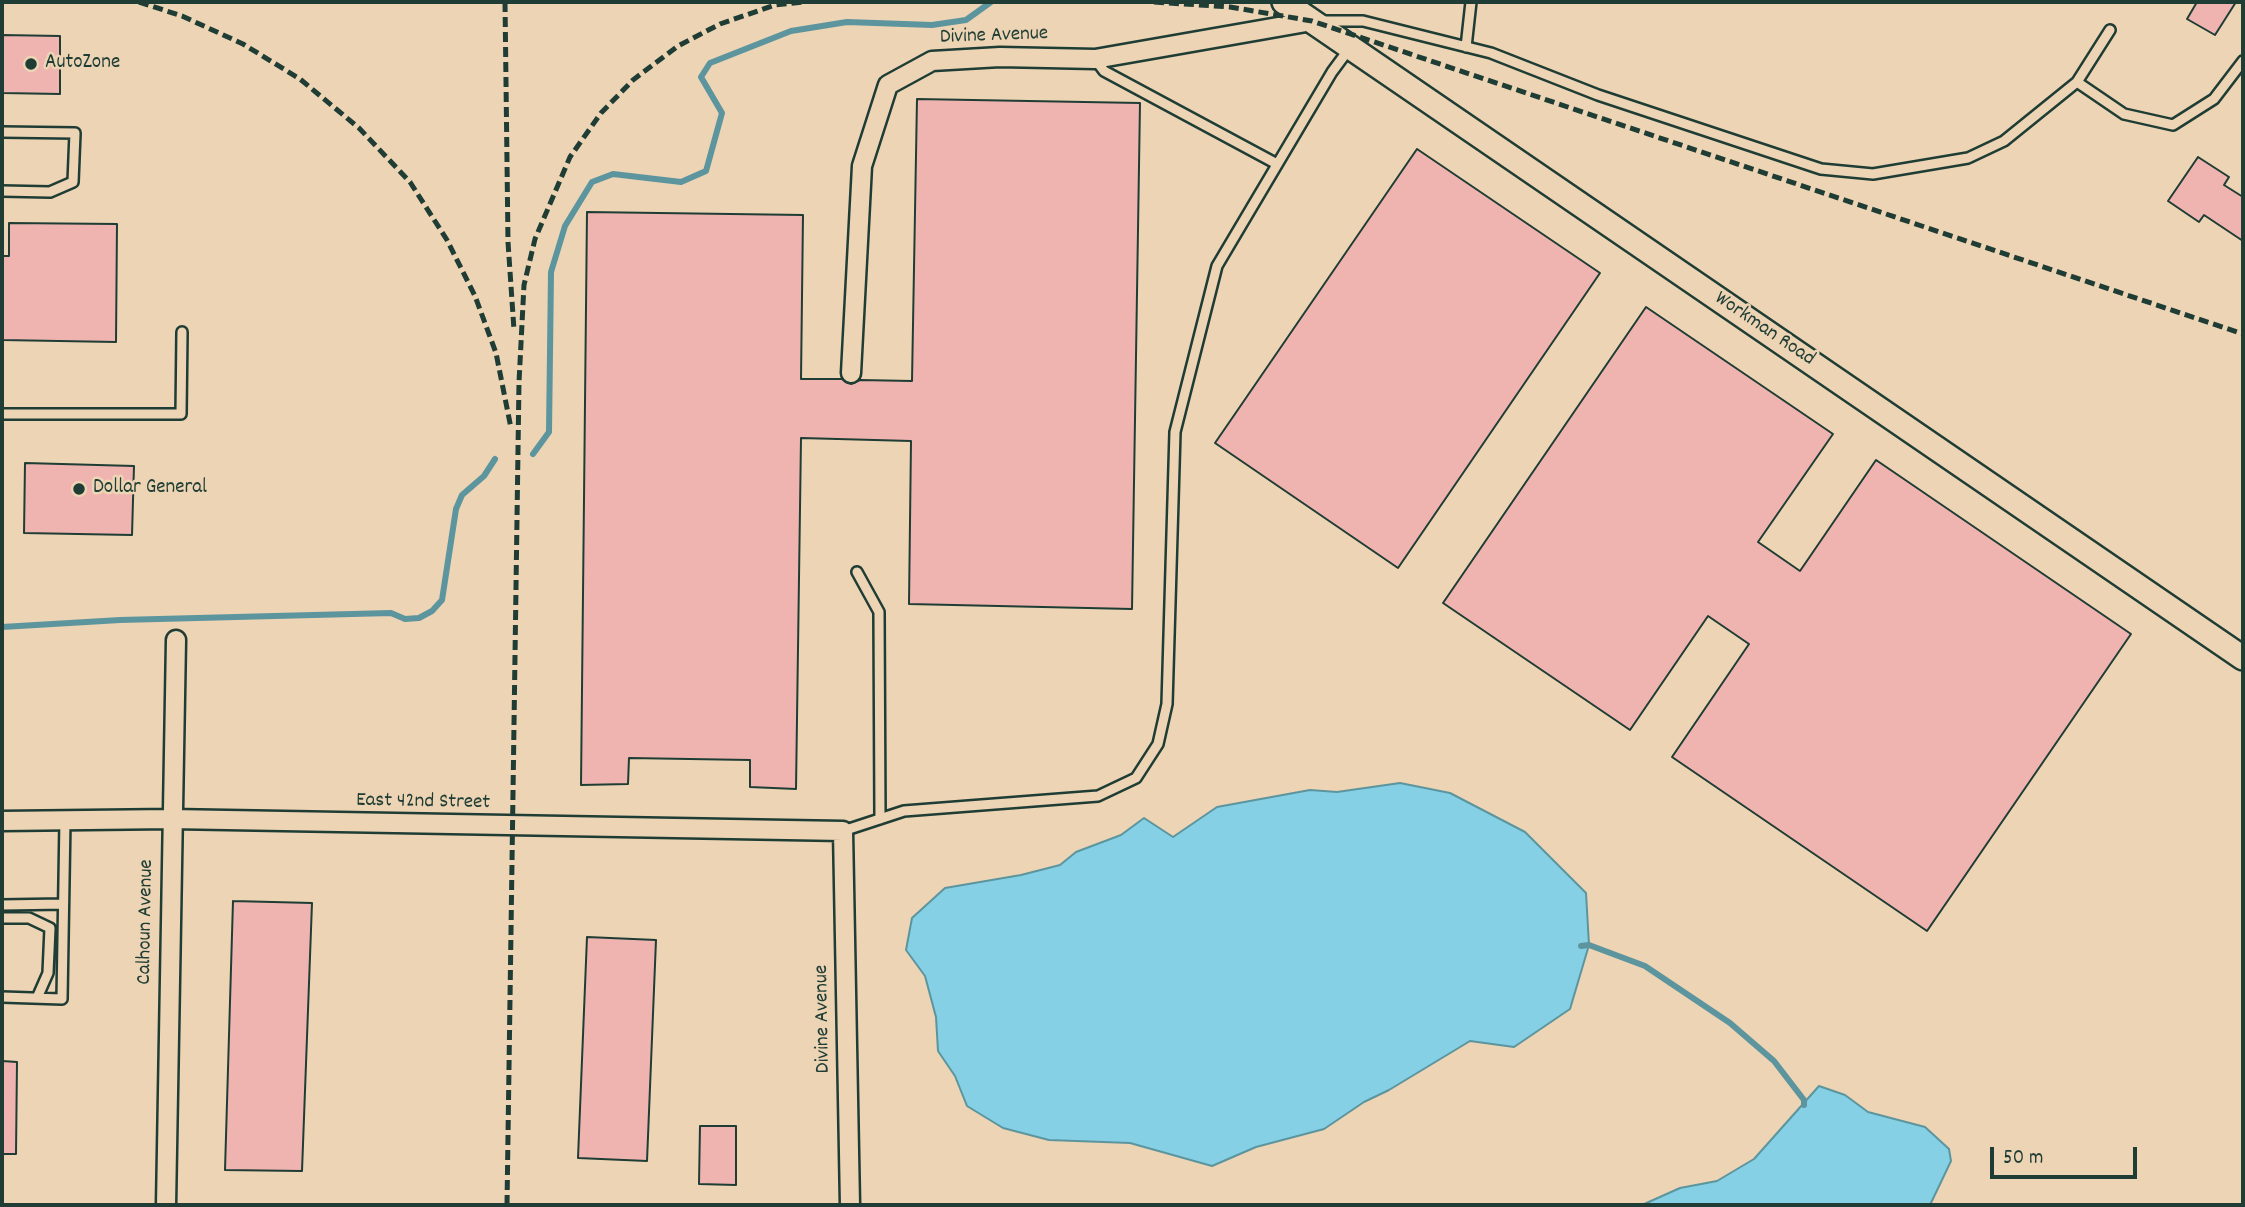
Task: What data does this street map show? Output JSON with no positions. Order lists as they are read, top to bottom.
{
  "streets": {
    "street": [
      "Divine Avenue",
      "Workman Road",
      "East 42nd Street",
      "Calhoun Avenue"
    ]
  },
  "crossings": [
    ["Divine Avenue", "Workman Road"],
    ["Divine Avenue", "East 42nd Street"],
    ["East 42nd Street", "Calhoun Avenue"]
  ],
  "places": ["AutoZone", "Dollar General"],
  "scale_bar": "50 m"
}
